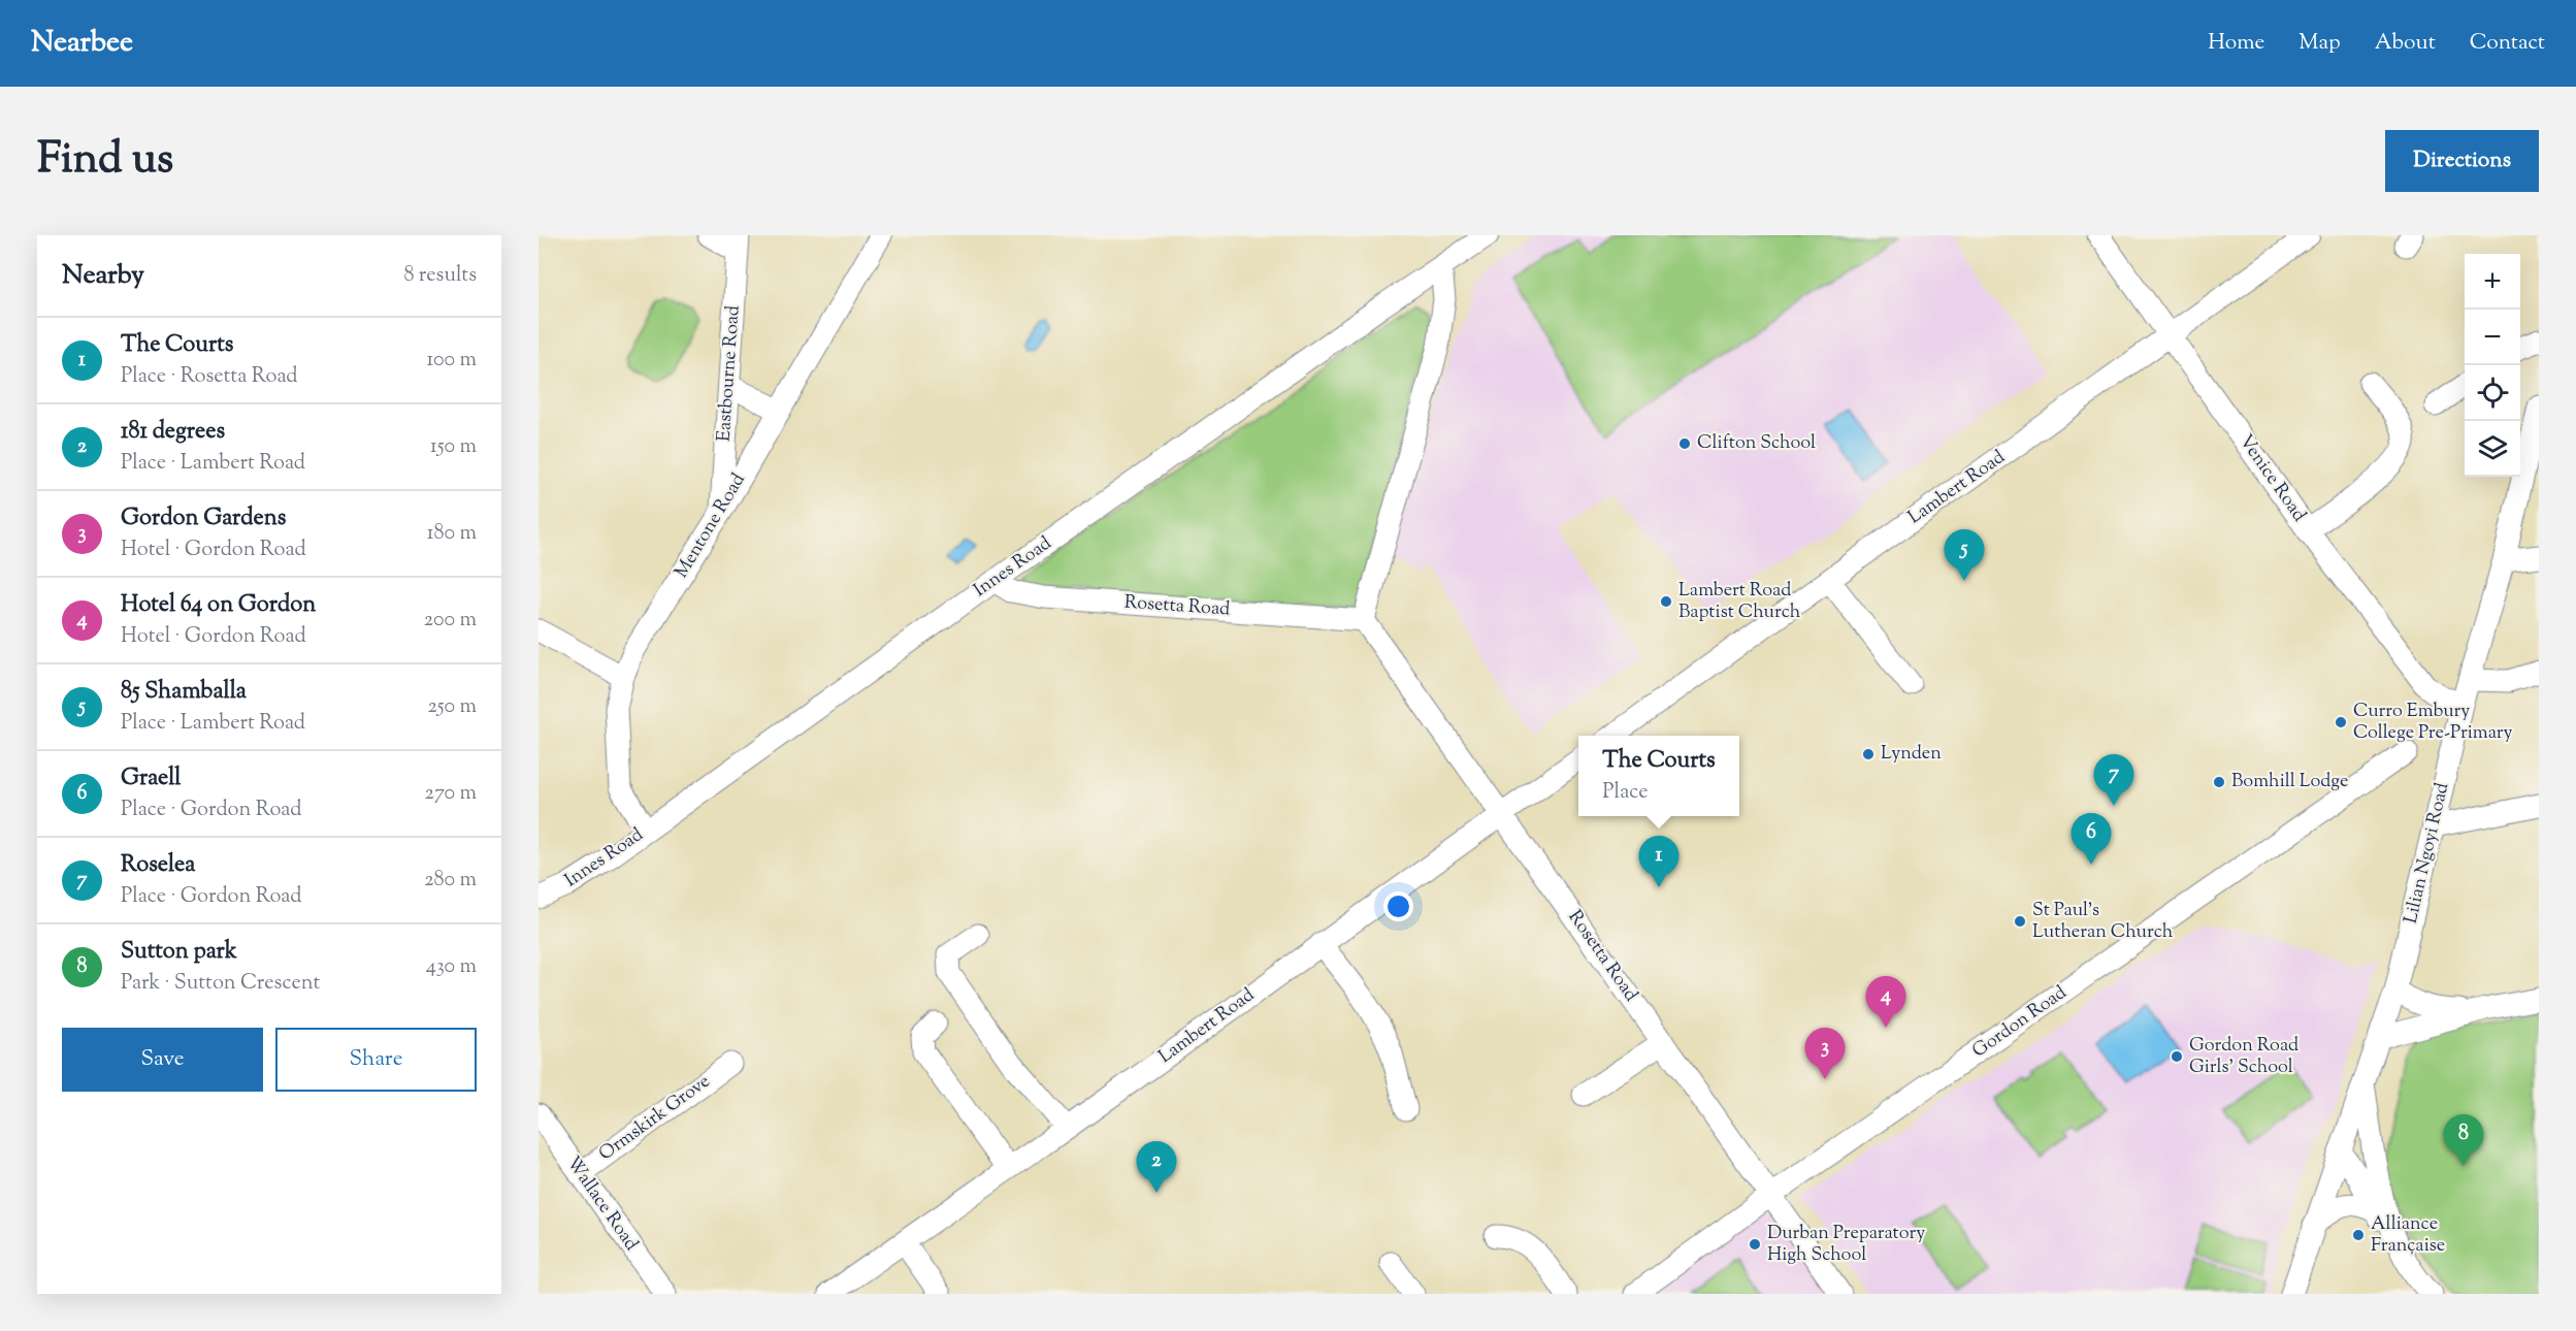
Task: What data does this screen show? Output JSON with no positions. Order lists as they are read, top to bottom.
{
  "streets": {
    "street": [
      "Eastbourne Road",
      "Venice Road",
      "Lambert Road",
      "Mentone Road",
      "Innes Road",
      "Rosetta Road",
      "Lilian Ngoyi Road",
      "Gordon Road",
      "Ormskirk Grove",
      "Wallace Road"
    ]
  },
  "crossings": [
    ["Eastbourne Road", "Mentone Road"],
    ["Venice Road", "Lambert Road"],
    ["Venice Road", "Lilian Ngoyi Road"],
    ["Lambert Road", "Rosetta Road"],
    ["Mentone Road", "Innes Road"],
    ["Innes Road", "Rosetta Road"],
    ["Rosetta Road", "Gordon Road"],
    ["Ormskirk Grove", "Wallace Road"]
  ],
  "places": [
    "Clifton School",
    "Lambert Road Baptist Church",
    "Curro Embury College Pre-Primary",
    "Lynden",
    "Bomhill Lodge",
    "St Paul's Lutheran Church",
    "Gordon Road Girls' School",
    "Alliance Française",
    "Durban Preparatory High School"
  ],
  "page": {
    "header": "Nearbee",
    "nav": [
      "Home",
      "Map",
      "About",
      "Contact"
    ],
    "title": "Find us",
    "buttons": [
      "Directions",
      ["Save", "Share"]
    ],
    "heading": ["Nearby", "8 results"],
    "map_buttons": ["+", "−"],
    "list": [
      {
        "mark": "1",
        "name": "The Courts",
        "note": "Place · Rosetta Road",
        "value": "100 m"
      },
      {
        "mark": "2",
        "name": "181 degrees",
        "note": "Place · Lambert Road",
        "value": "150 m"
      },
      {
        "mark": "3",
        "name": "Gordon Gardens",
        "note": "Hotel · Gordon Road",
        "value": "180 m"
      },
      {
        "mark": "4",
        "name": "Hotel 64 on Gordon",
        "note": "Hotel · Gordon Road",
        "value": "200 m"
      },
      {
        "mark": "5",
        "name": "85 Shamballa",
        "note": "Place · Lambert Road",
        "value": "250 m"
      },
      {
        "mark": "6",
        "name": "Graell",
        "note": "Place · Gordon Road",
        "value": "270 m"
      },
      {
        "mark": "7",
        "name": "Roselea",
        "note": "Place · Gordon Road",
        "value": "280 m"
      },
      {
        "mark": "8",
        "name": "Sutton park",
        "note": "Park · Sutton Crescent",
        "value": "430 m"
      }
    ],
    "pins": [
      "5",
      "7",
      "6",
      "1",
      "4",
      "3",
      "8",
      "2"
    ],
    "popup": ["The Courts", "Place"]
  }
}
